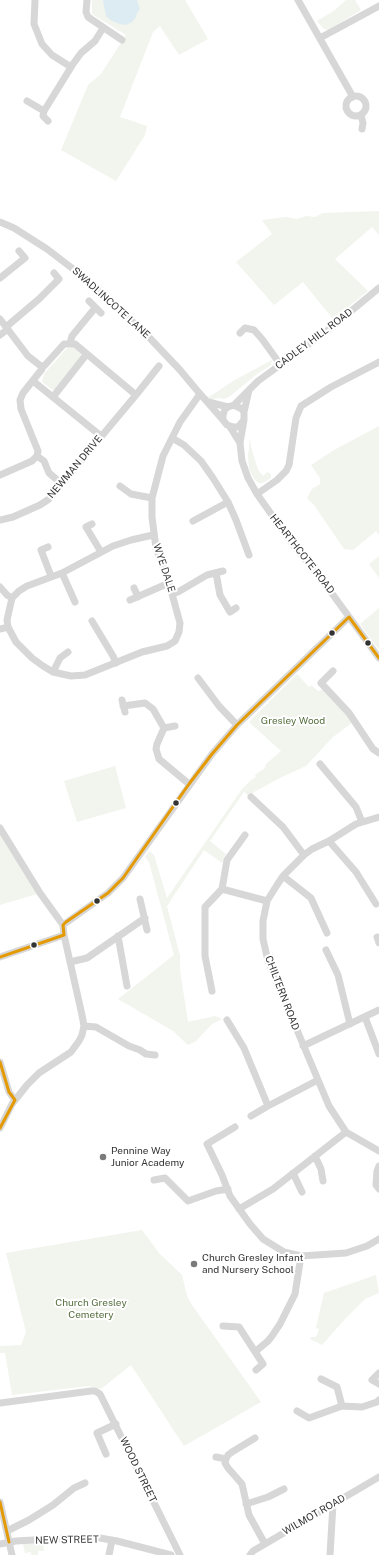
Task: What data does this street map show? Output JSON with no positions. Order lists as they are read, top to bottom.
{
  "streets": {
    "street": [
      "SWADLINCOTE LANE",
      "CADLEY HILL ROAD",
      "NEWMAN DRIVE",
      "HEARTHCOTE ROAD",
      "WYE DALE",
      "CHILTERN ROAD",
      "WOOD STREET",
      "WILMOT ROAD",
      "NEW STREET"
    ]
  },
  "crossings": [
    ["SWADLINCOTE LANE", "CADLEY HILL ROAD"],
    ["SWADLINCOTE LANE", "HEARTHCOTE ROAD"],
    ["SWADLINCOTE LANE", "WYE DALE"],
    ["CADLEY HILL ROAD", "HEARTHCOTE ROAD"]
  ],
  "parks": ["Gresley Wood", "Church Gresley Cemetery"],
  "places": ["Pennine Way Junior Academy", "Church Gresley Infant and Nursery School"]
}
